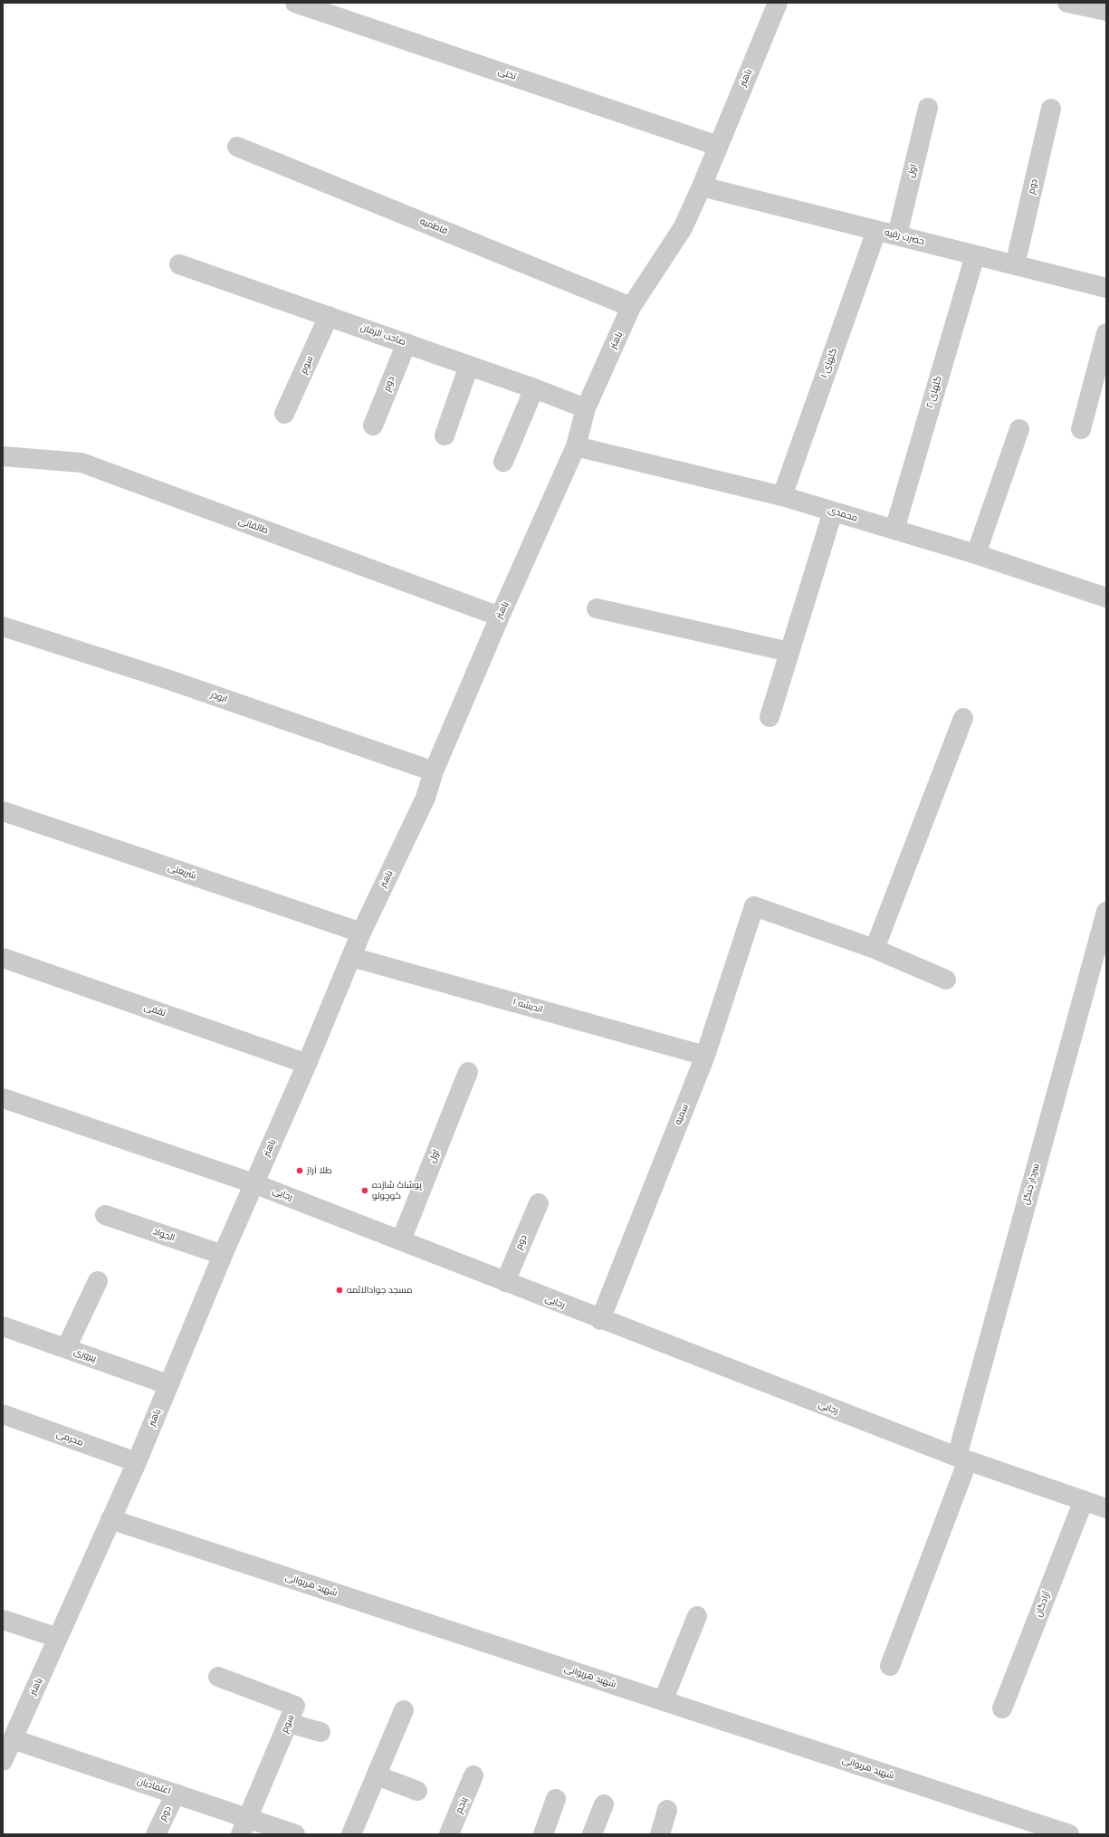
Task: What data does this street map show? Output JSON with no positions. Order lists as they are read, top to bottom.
{
  "streets": {
    "street": [
      "تختی",
      "باهنر",
      "اول",
      "دوم",
      "فاطمیه",
      "حضرت رقیه",
      "صاحب الزمان",
      "گلهای ۱",
      "سوم",
      "گلهای ۲",
      "محمدی",
      "طالقانی",
      "ابوذر",
      "شریعتی",
      "اندیشه ۱",
      "ثقفی",
      "سمیه",
      "سردار جنگل",
      "رجایی",
      "الجواد",
      "پیروزی",
      "محرمی",
      "شهید هریوانی",
      "آزادگان",
      "اعتمادیان",
      "پنجم"
    ]
  },
  "crossings": [
    ["تختی", "باهنر"],
    ["باهنر", "فاطمیه"],
    ["باهنر", "حضرت رقیه"],
    ["باهنر", "صاحب الزمان"],
    ["باهنر", "محمدی"],
    ["باهنر", "طالقانی"],
    ["باهنر", "ابوذر"],
    ["باهنر", "شریعتی"],
    ["باهنر", "اندیشه ۱"],
    ["باهنر", "ثقفی"],
    ["باهنر", "رجایی"],
    ["باهنر", "الجواد"],
    ["باهنر", "پیروزی"],
    ["باهنر", "محرمی"],
    ["باهنر", "شهید هریوانی"],
    ["باهنر", "اعتمادیان"],
    ["اول", "حضرت رقیه"],
    ["اول", "رجایی"],
    ["دوم", "حضرت رقیه"],
    ["دوم", "صاحب الزمان"],
    ["دوم", "رجایی"],
    ["دوم", "اعتمادیان"],
    ["حضرت رقیه", "گلهای ۱"],
    ["حضرت رقیه", "گلهای ۲"],
    ["صاحب الزمان", "سوم"],
    ["گلهای ۱", "محمدی"],
    ["سوم", "اعتمادیان"],
    ["گلهای ۲", "محمدی"],
    ["اندیشه ۱", "سمیه"],
    ["سمیه", "رجایی"],
    ["سردار جنگل", "رجایی"],
    ["رجایی", "آزادگان"]
  ],
  "places": ["طلا آراز", "پوشاک شازده کوچولو", "مسجد جوادالائمه"]
}
